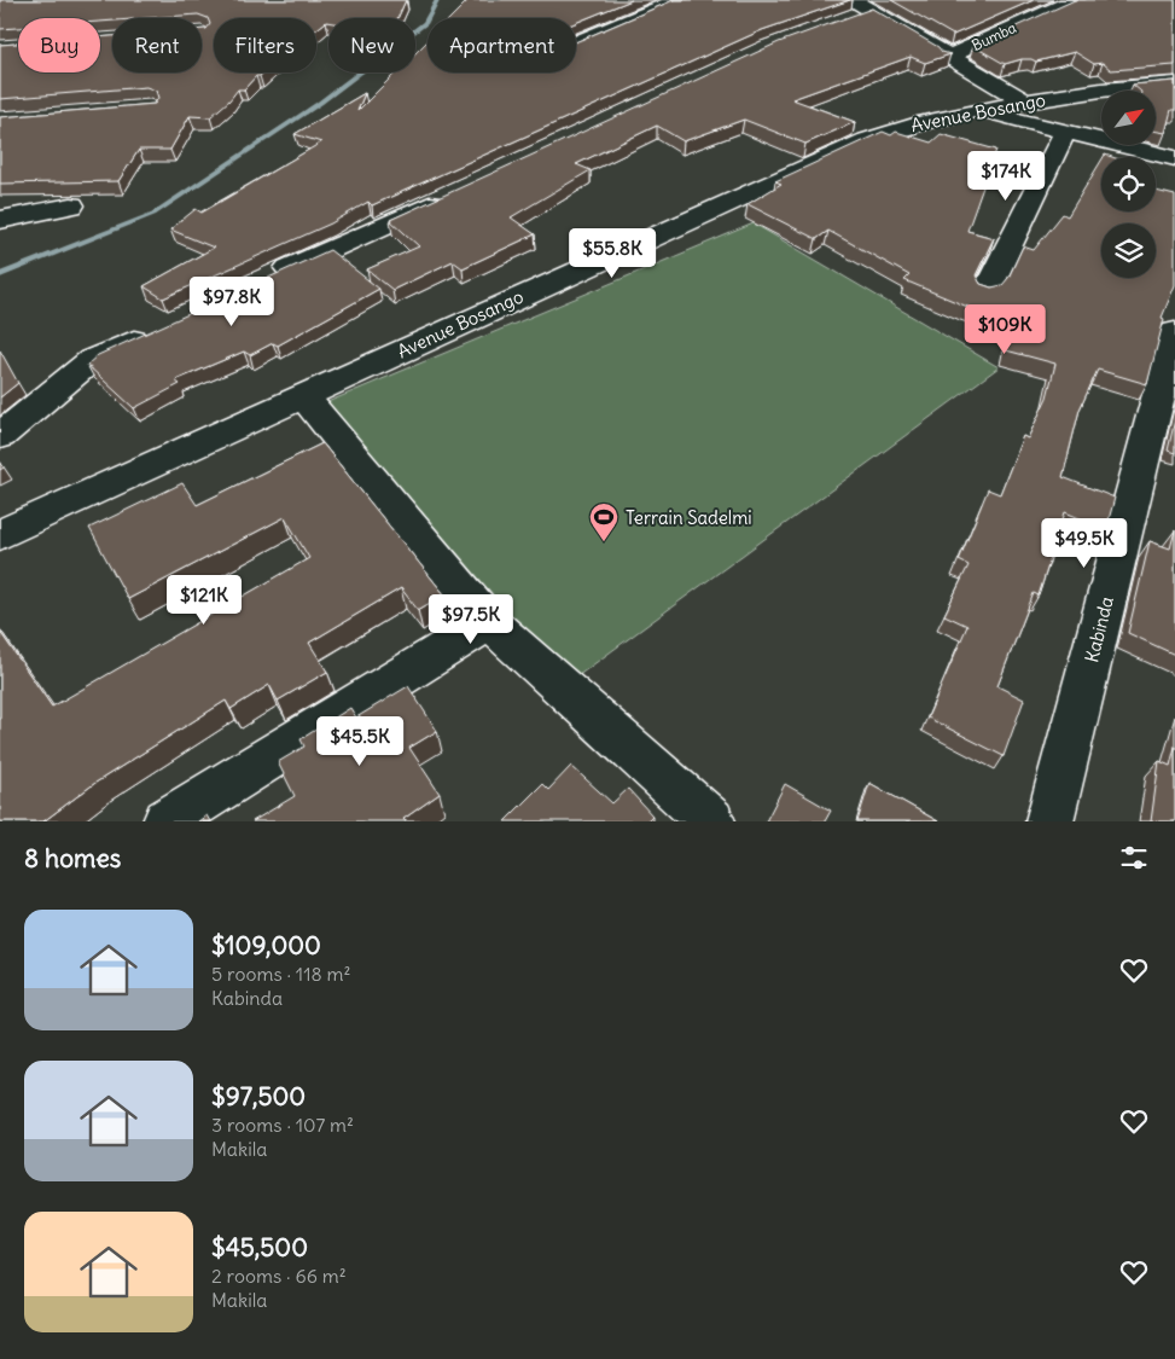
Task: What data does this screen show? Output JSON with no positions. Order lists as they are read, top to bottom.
{
  "streets": {
    "street": ["Bumba", "Avenue Bosango", "Kabinda"]
  },
  "places": {
    "sports": ["Terrain Sadelmi"]
  },
  "north": "top right",
  "page": {
    "chip": [
      "Buy",
      "Rent",
      "Filters",
      "New",
      "Apartment"
    ],
    "price": [
      "$174K",
      "$55.8K",
      "$97.8K",
      "$109K",
      "$49.5K",
      "$121K",
      "$97.5K",
      "$45.5K"
    ],
    "heading": "8 homes",
    "list": [
      {
        "name": "$109,000",
        "note": "5 rooms · 118 m² · Kabinda"
      },
      {
        "name": "$97,500",
        "note": "3 rooms · 107 m² · Makila"
      },
      {
        "name": "$45,500",
        "note": "2 rooms · 66 m² · Makila"
      }
    ]
  }
}
